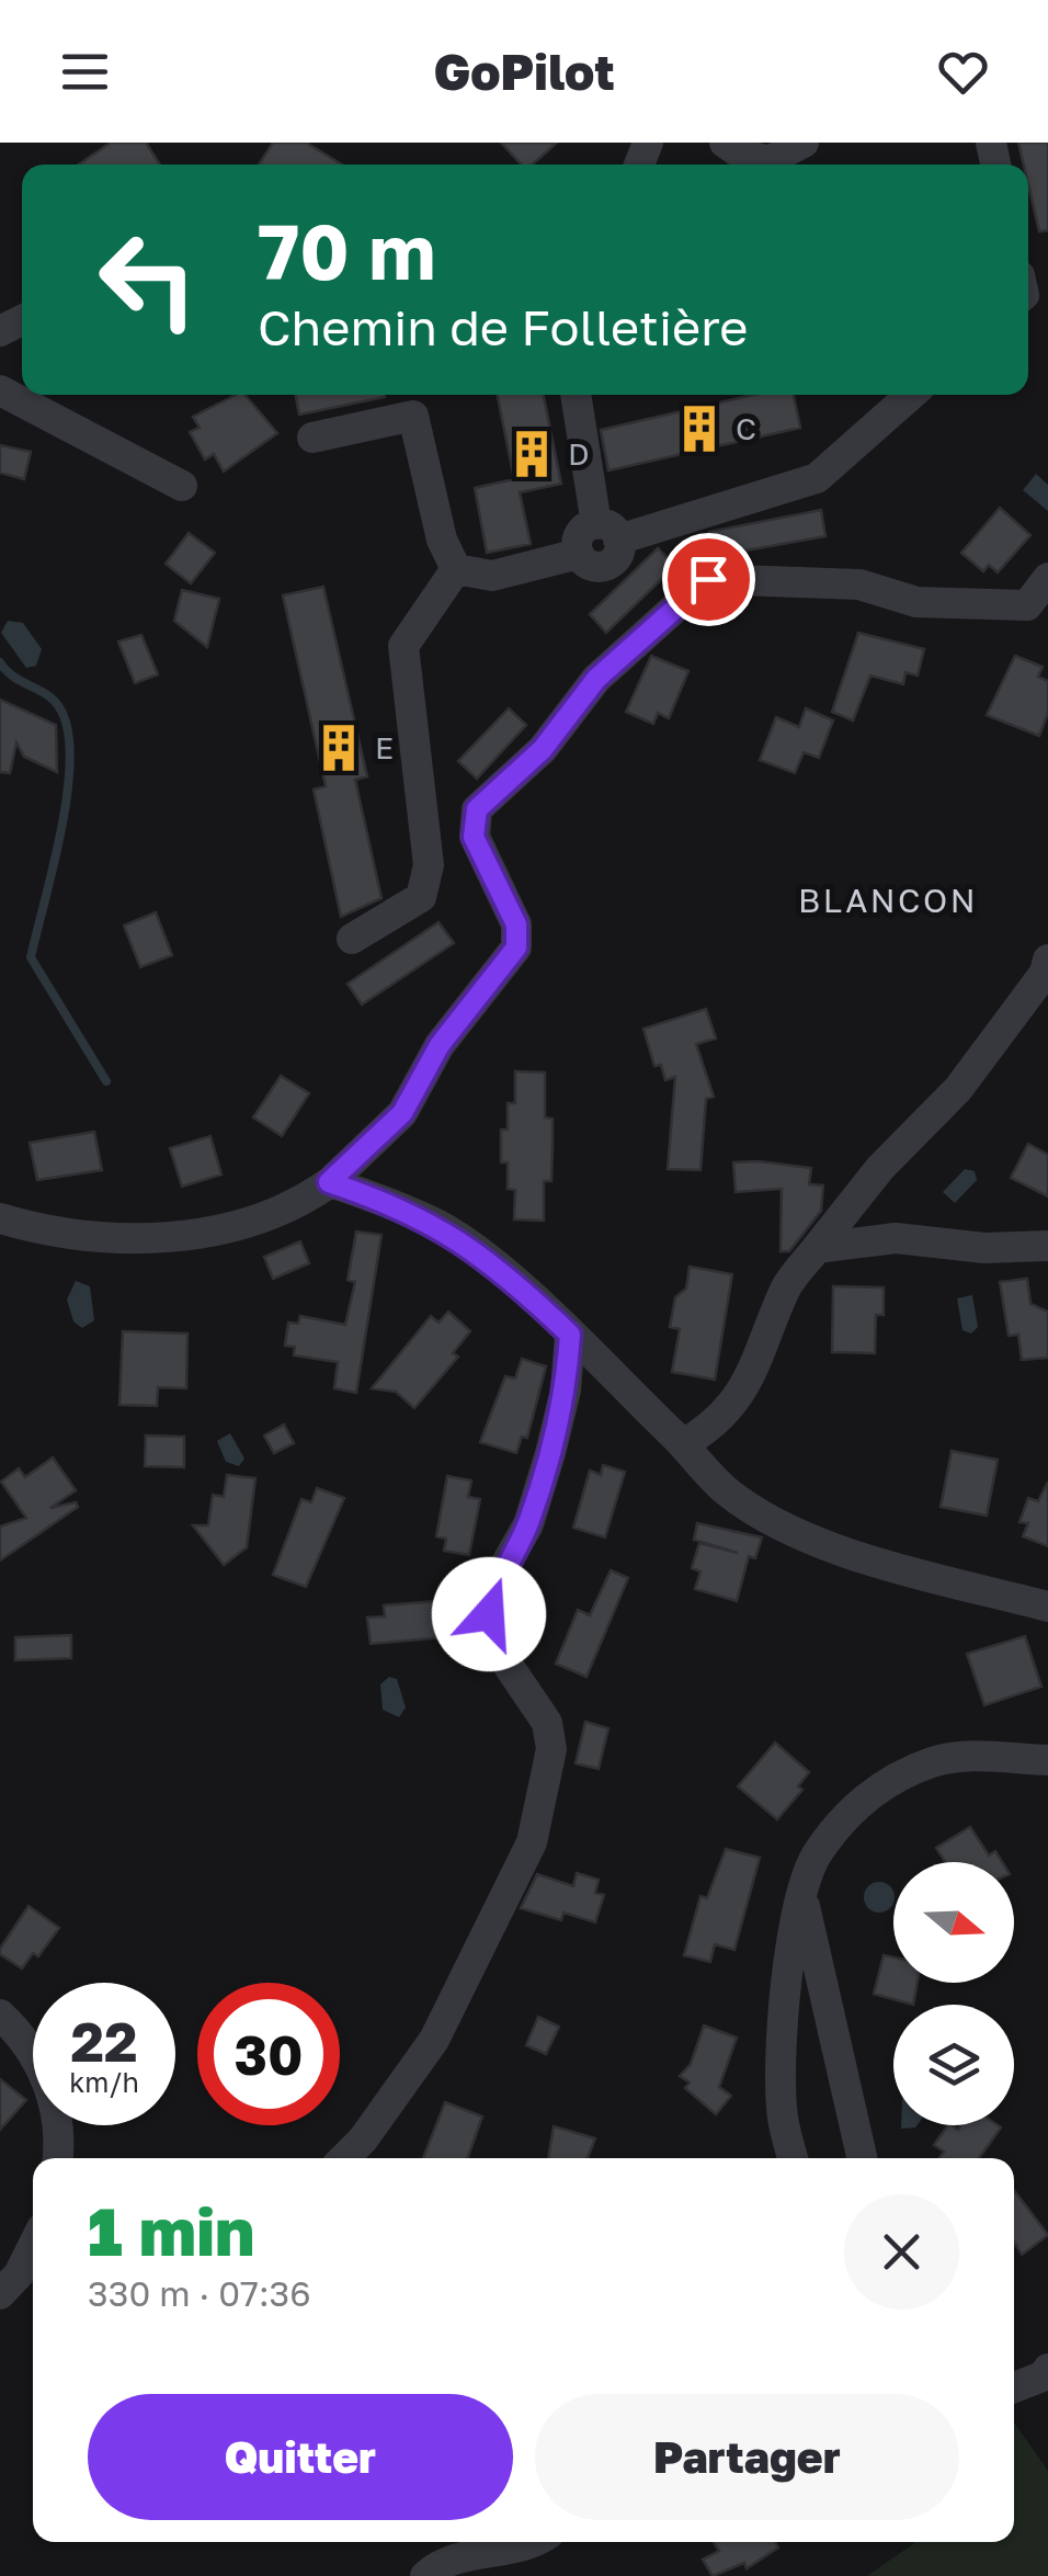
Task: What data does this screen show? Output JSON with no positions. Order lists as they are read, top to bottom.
{
  "districts": ["BLANCON"],
  "places": {
    "building": ["C", "D", "E"]
  },
  "north": "right",
  "page": {
    "header": "GoPilot",
    "turn": ["70 m", "Chemin de Folletière"],
    "speed": "22 km/h",
    "limit": "30",
    "heading": ["1 min", "330 m · 07:36"],
    "buttons": ["Quitter", "Partager"]
  }
}
